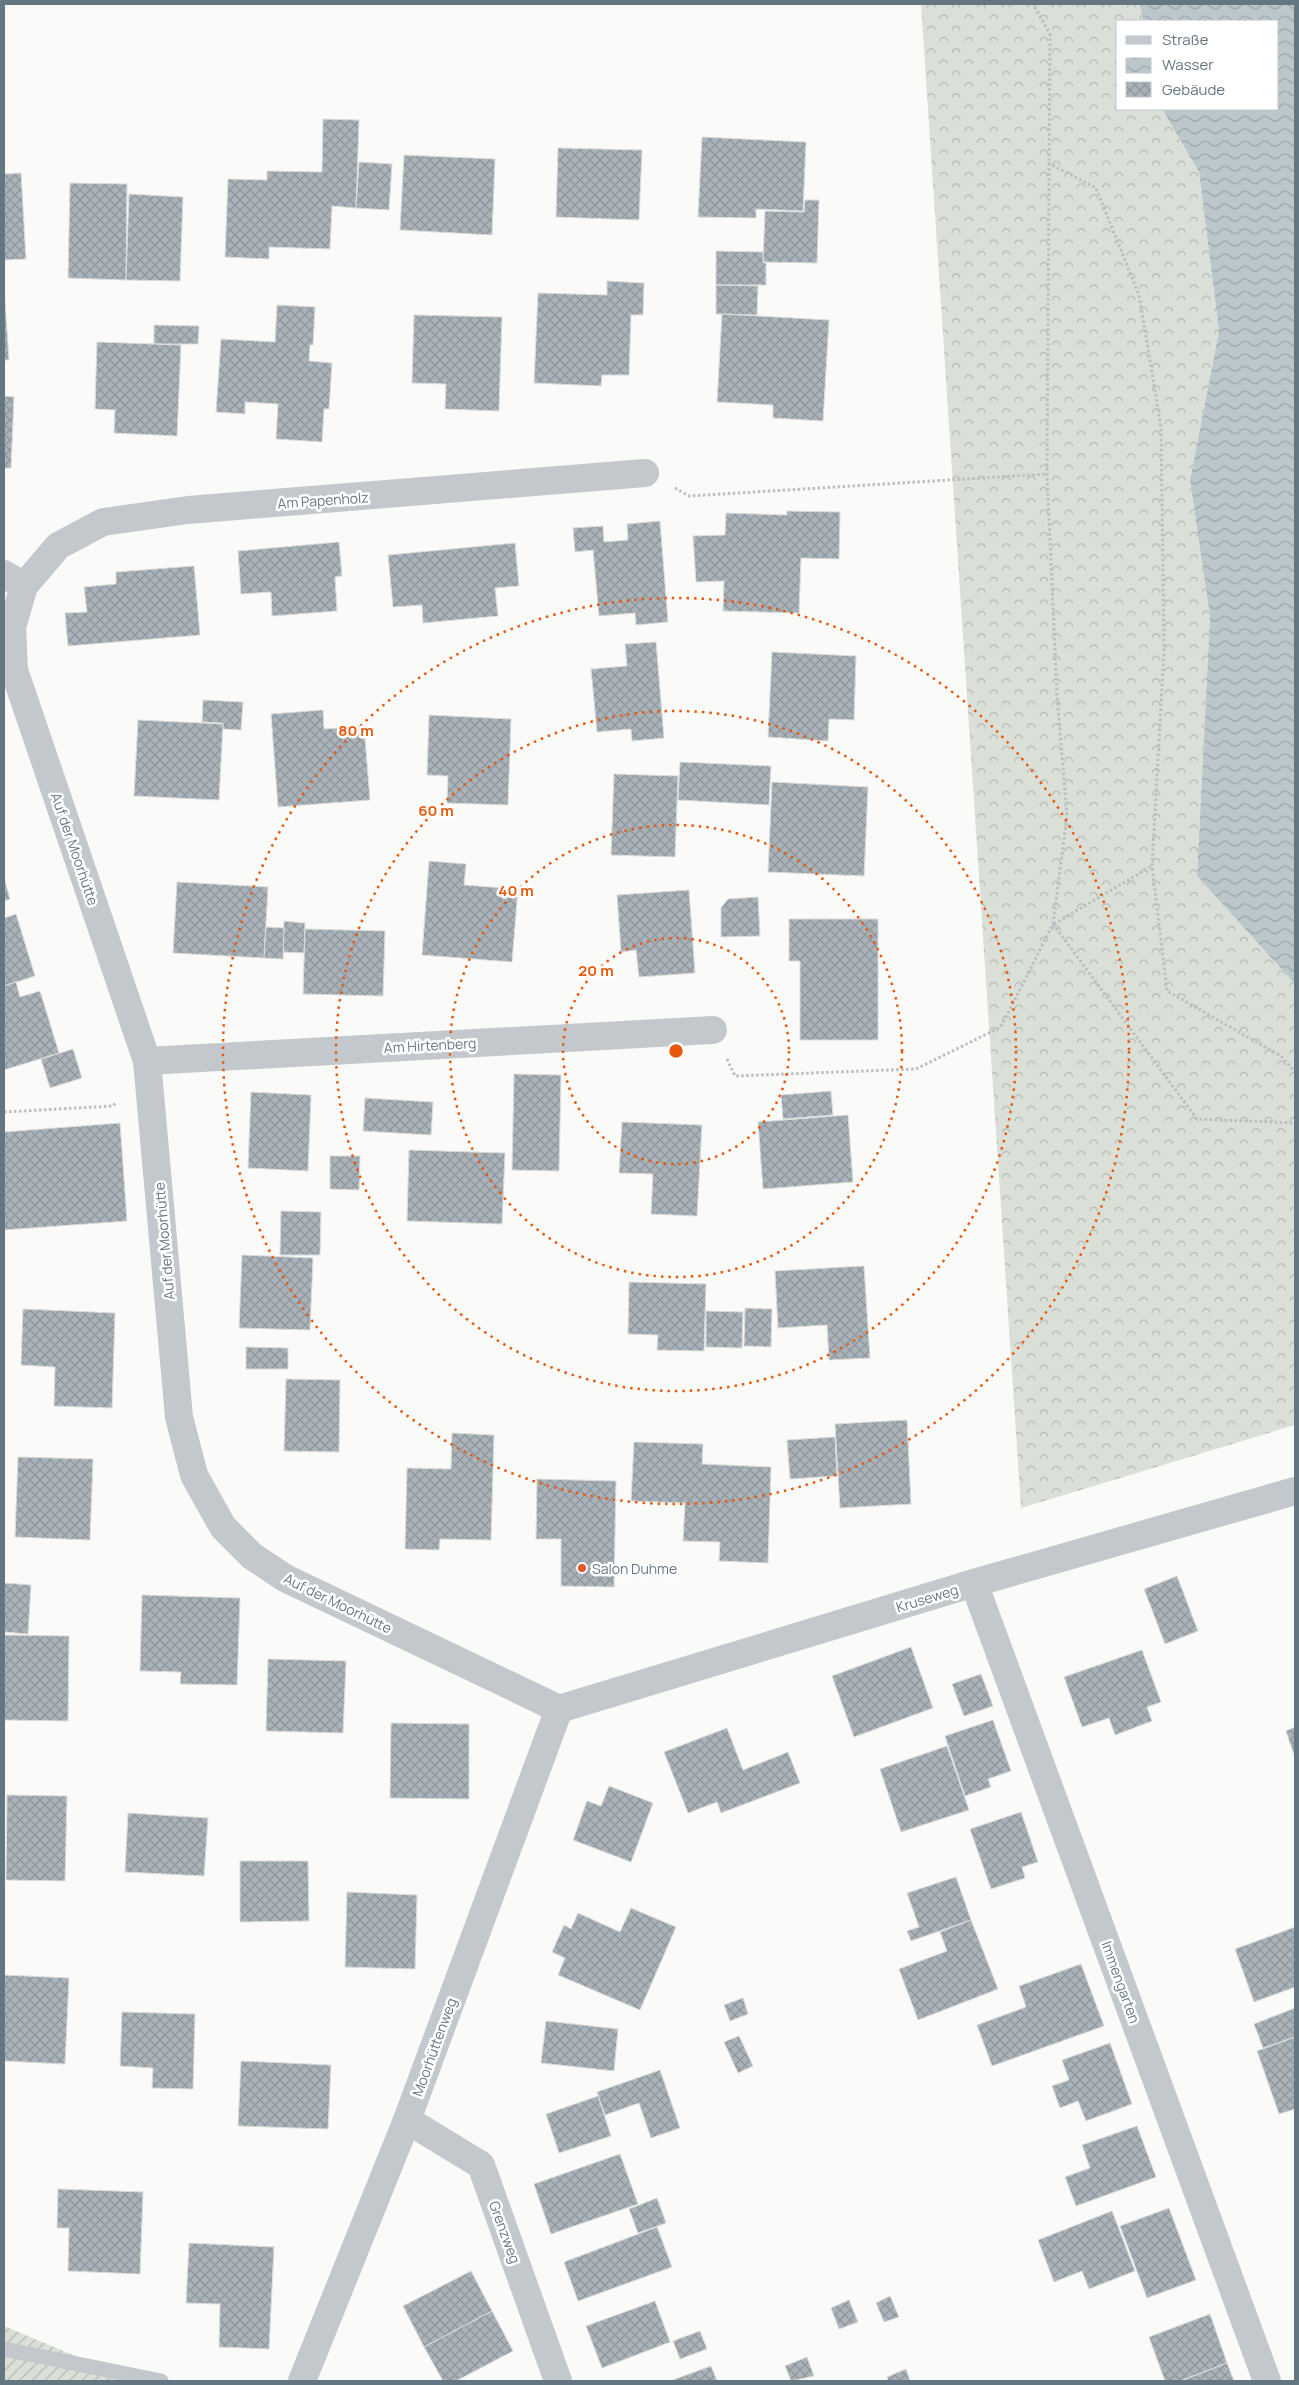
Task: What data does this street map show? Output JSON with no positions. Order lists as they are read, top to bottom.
{
  "streets": {
    "street": [
      "Am Papenholz",
      "Auf der Moorhütte",
      "Am Hirtenberg",
      "Kruseweg",
      "Immengarten",
      "Moorhüttenweg",
      "Grenzweg"
    ]
  },
  "crossings": [
    ["Am Papenholz", "Auf der Moorhütte"],
    ["Auf der Moorhütte", "Am Hirtenberg"],
    ["Auf der Moorhütte", "Kruseweg"],
    ["Auf der Moorhütte", "Moorhüttenweg"],
    ["Kruseweg", "Immengarten"],
    ["Kruseweg", "Moorhüttenweg"],
    ["Moorhüttenweg", "Grenzweg"]
  ],
  "places": ["Salon Duhme"],
  "legend": ["Straße", "Wasser", "Gebäude"],
  "rings": [
    "80 m",
    "60 m",
    "40 m",
    "20 m"
  ]
}
